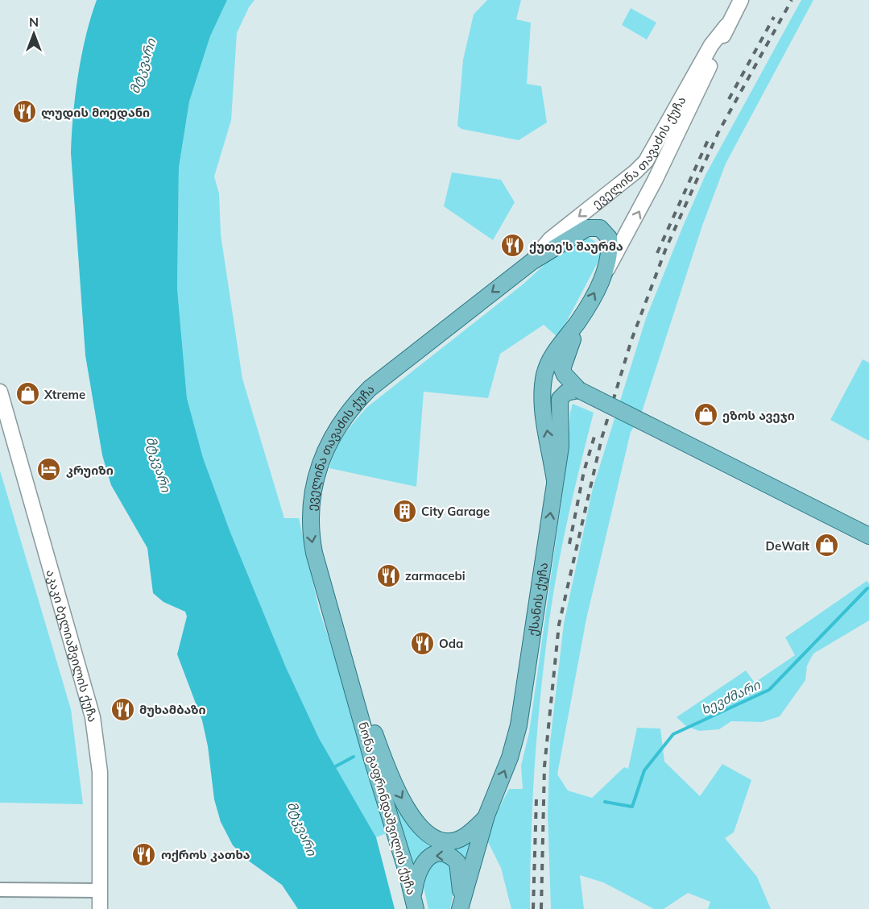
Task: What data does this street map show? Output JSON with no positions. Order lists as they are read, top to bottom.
{
  "streets": {
    "main road": [
      "ეველინა თავაძის ქუჩა",
      "ქსანის ქუჩა",
      "აკაკი ბელიაშვილის ქუჩა",
      "ნონა გაფრინდაშვილის ქუჩა"
    ]
  },
  "crossings": [
    ["ეველინა თავაძის ქუჩა", "ნონა გაფრინდაშვილის ქუჩა"]
  ],
  "one_way": ["ქსანის ქუჩა"],
  "water": ["მტკვარი", "ხევძმარი"],
  "places": {
    "restaurant": [
      "ლუდის მოედანი",
      "ქუთე'ს შაურმა",
      "zarmacebi",
      "Oda",
      "მუხამბაზი",
      "ოქროს კათხა"
    ],
    "shop": ["Xtreme", "ეზოს ავეჯი", "DeWalt"],
    "hotel": ["კრუიზი"],
    "building": ["City Garage"]
  },
  "north": "top"
}
